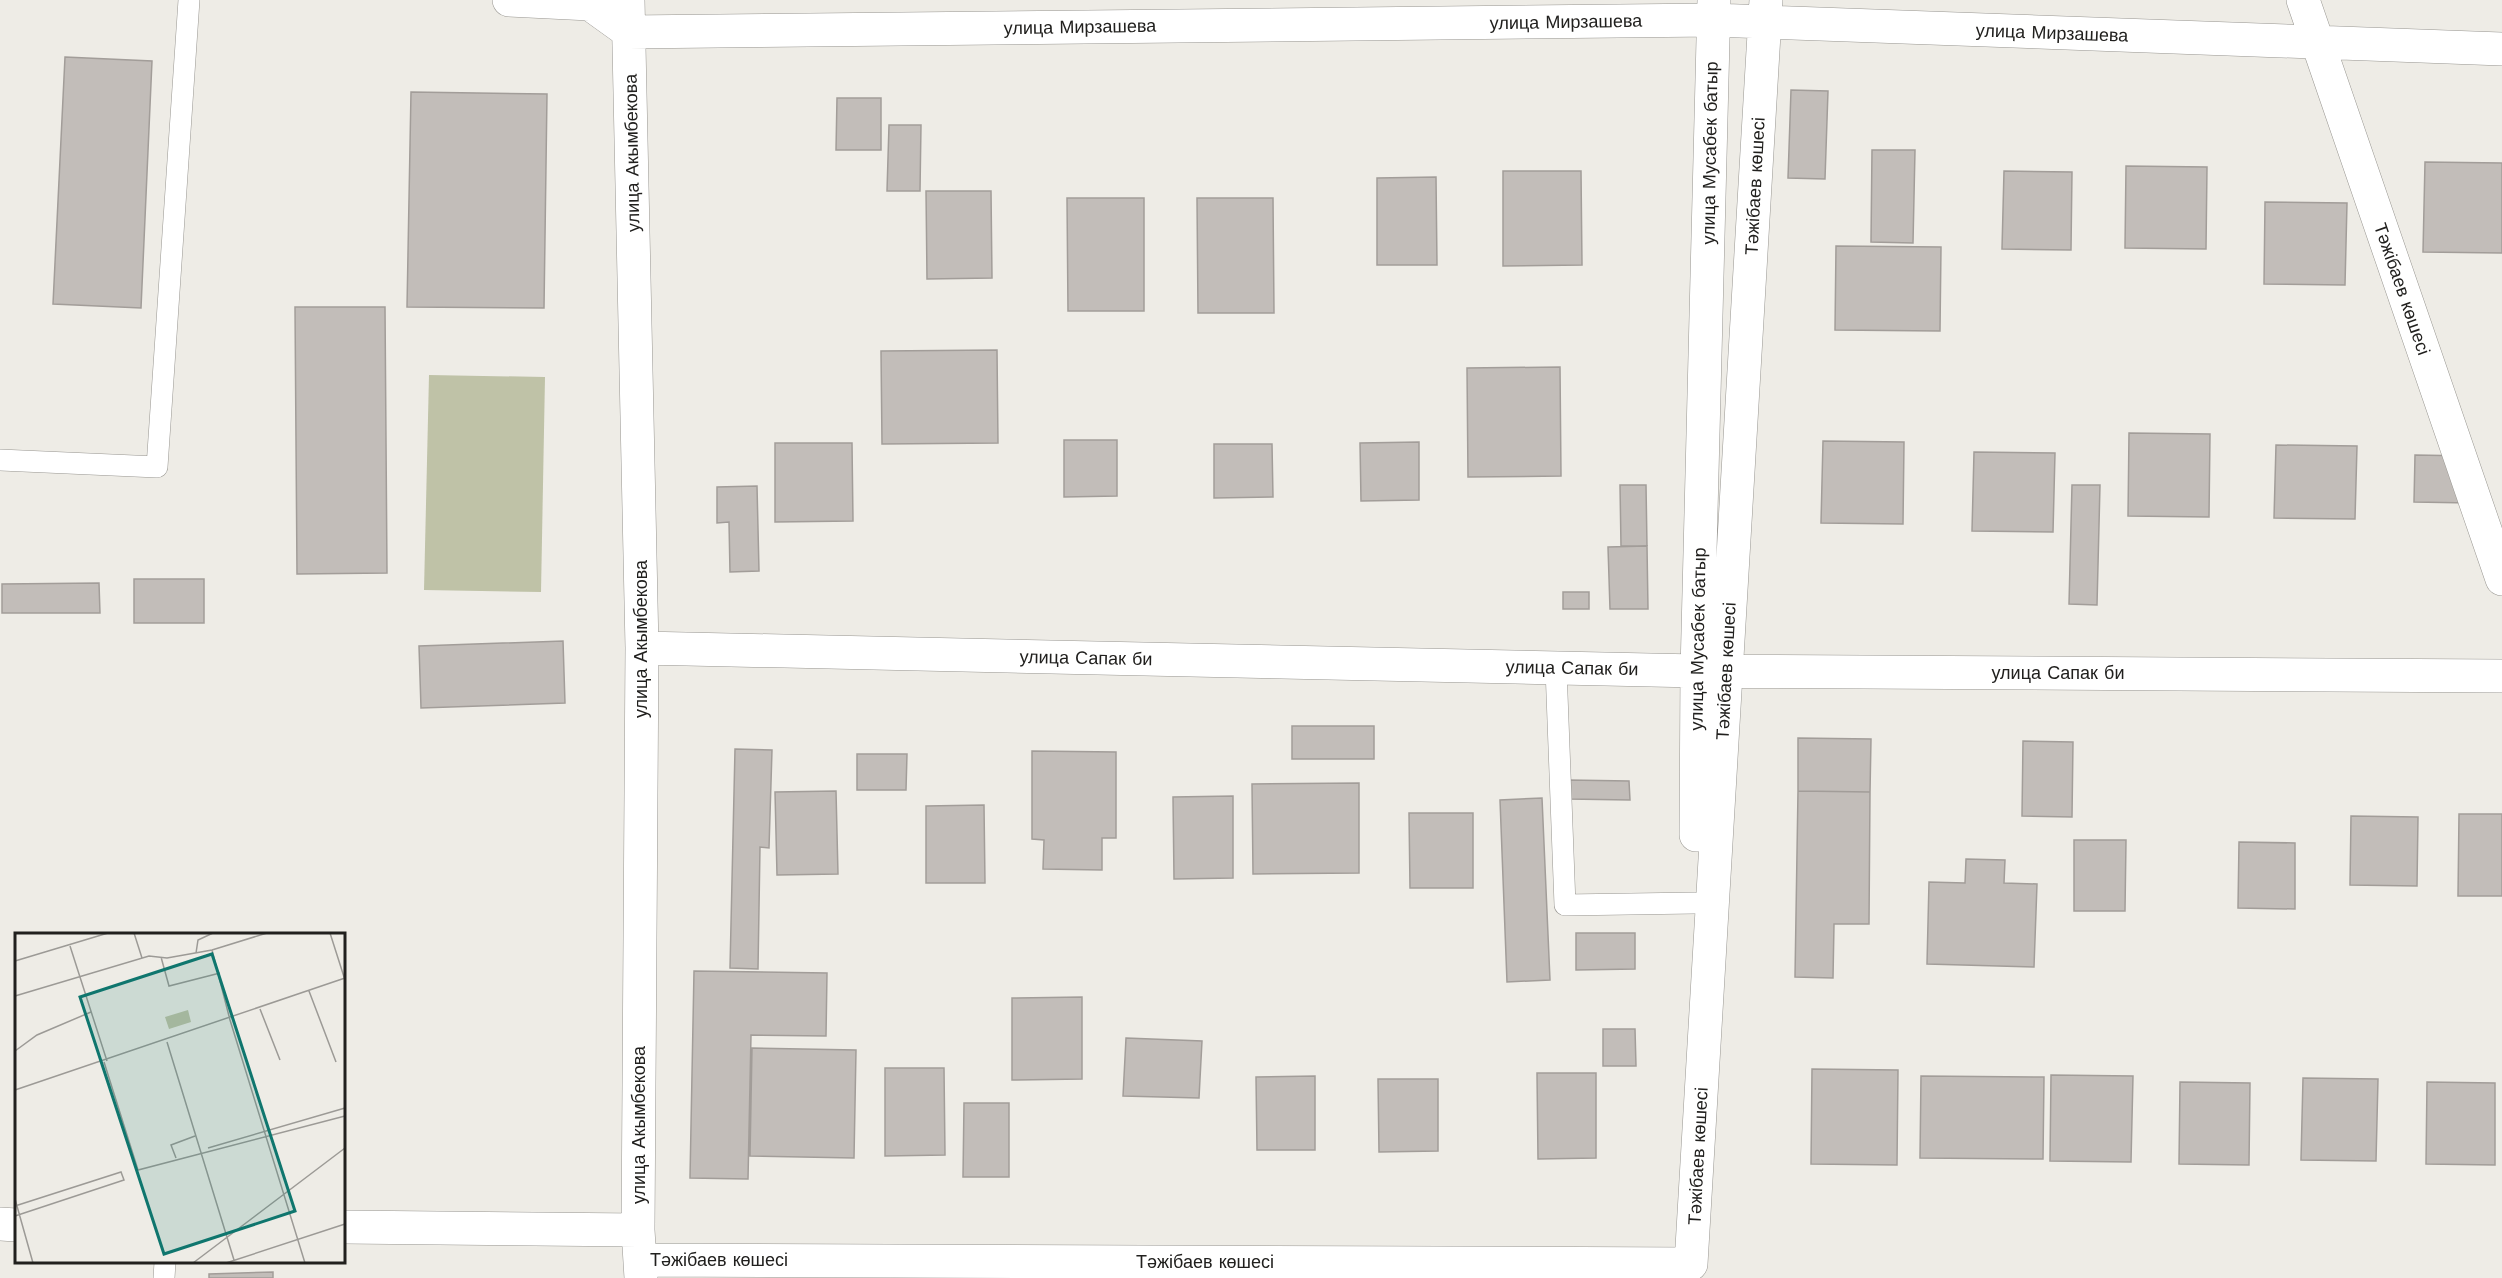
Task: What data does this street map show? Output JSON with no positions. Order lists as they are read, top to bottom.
{
  "streets": {
    "street": [
      "улица Мирзашева",
      "улица Акымбекова",
      "улица Мусабек батыр",
      "Тәжібаев көшесі",
      "улица Сапак би"
    ]
  },
  "crossings": [
    ["улица Мирзашева", "улица Акымбекова"],
    ["улица Мирзашева", "улица Мусабек батыр"],
    ["улица Акымбекова", "Тәжібаев көшесі"],
    ["улица Акымбекова", "улица Сапак би"],
    ["улица Мусабек батыр", "Тәжібаев көшесі"],
    ["улица Мусабек батыр", "улица Сапак би"]
  ]
}
